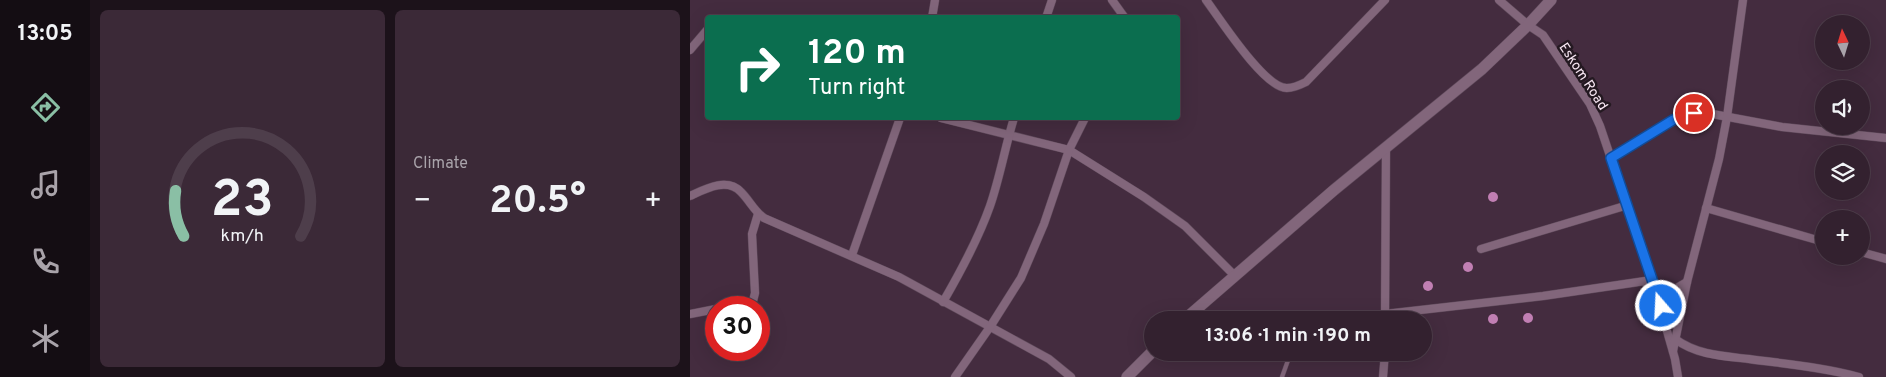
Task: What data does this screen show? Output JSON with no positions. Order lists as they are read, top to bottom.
{
  "streets": {
    "street": ["Eskom Road"]
  },
  "north": "top",
  "page": {
    "tabs": "13:05",
    "tile": "Climate",
    "map_buttons": "+",
    "turn": ["120 m", "Turn right"],
    "heat": ["−", "20.5°", "+"],
    "limit": "30",
    "trip": "13:06 · 1 min · 190 m",
    "gauge": ["23", "km/h"]
  }
}
